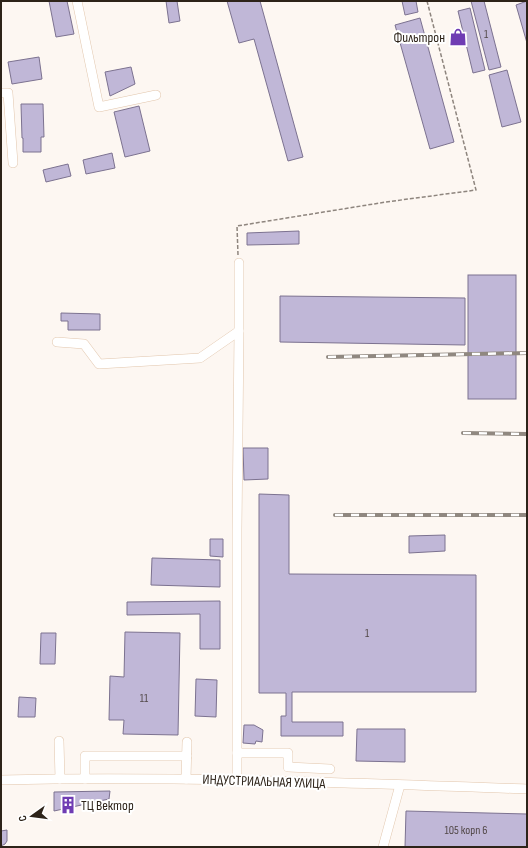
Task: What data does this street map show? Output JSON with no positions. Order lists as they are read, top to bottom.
{
  "streets": {
    "street": ["ИНДУСТРИАЛЬНАЯ УЛИЦА"]
  },
  "places": {
    "shop": ["Фильтрон"],
    "building": ["ТЦ Вектор"]
  },
  "house_numbers": [
    "1",
    "1",
    "11",
    "105 корп 6"
  ],
  "north": "left"
}
